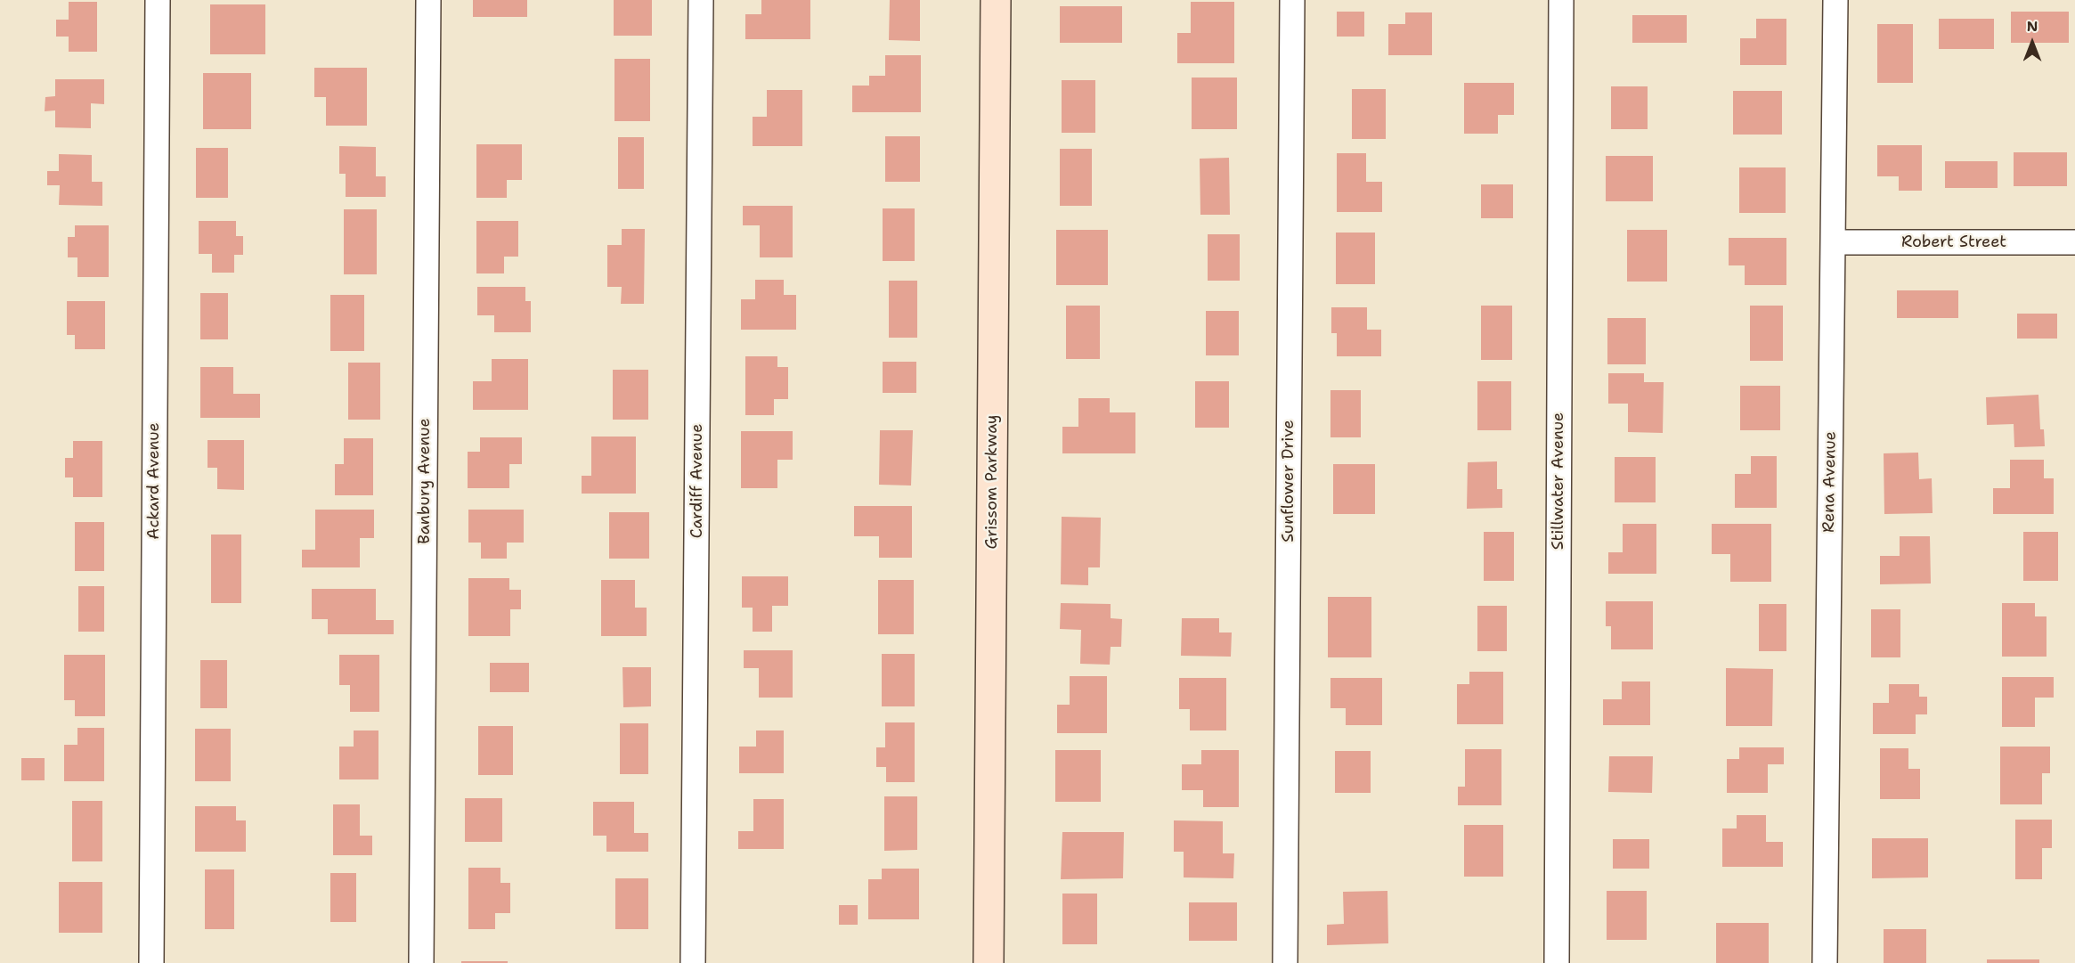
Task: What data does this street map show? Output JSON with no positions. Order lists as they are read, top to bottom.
{
  "streets": {
    "main road": ["Grissom Parkway"],
    "street": [
      "Robert Street",
      "Ackard Avenue",
      "Banbury Avenue",
      "Cardiff Avenue",
      "Sunflower Drive",
      "Stillwater Avenue",
      "Rena Avenue"
    ]
  },
  "crossings": [
    ["Robert Street", "Rena Avenue"]
  ],
  "north": "top"
}
